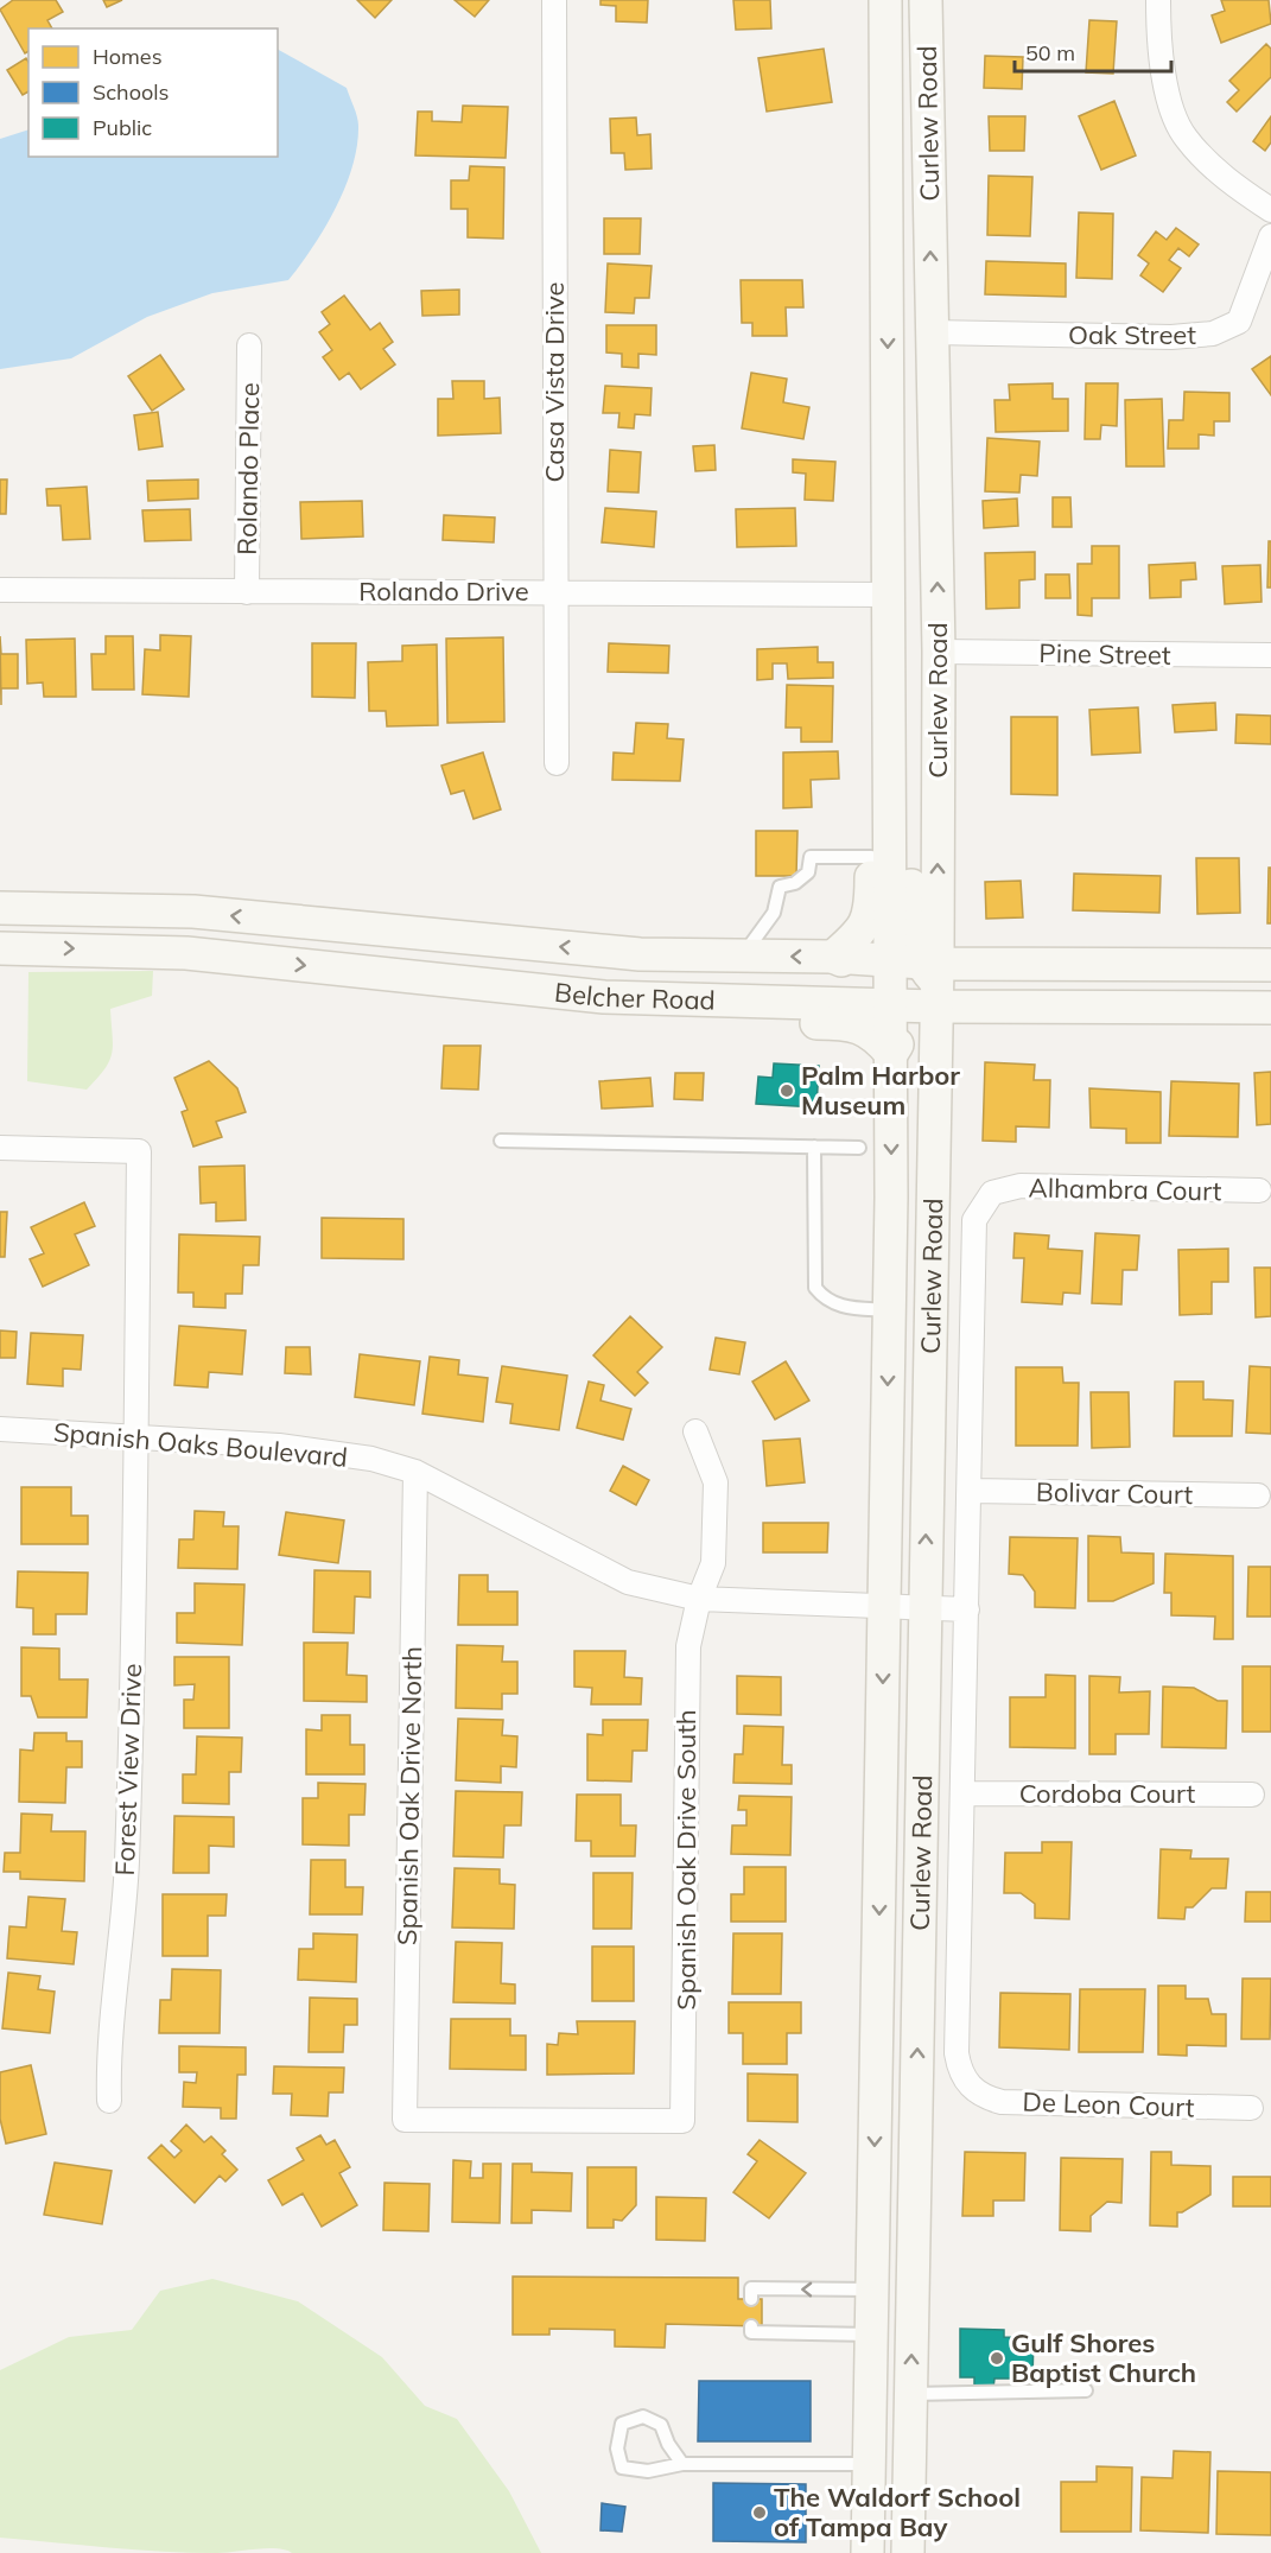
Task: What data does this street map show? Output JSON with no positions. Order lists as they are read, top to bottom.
{
  "streets": {
    "main road": ["Curlew Road", "Belcher Road"],
    "street": [
      "Oak Street",
      "Casa Vista Drive",
      "Rolando Place",
      "Rolando Drive",
      "Pine Street",
      "Alhambra Court",
      "Spanish Oaks Boulevard",
      "Bolivar Court",
      "Forest View Drive",
      "Cordoba Court",
      "Spanish Oak Drive North",
      "Spanish Oak Drive South",
      "De Leon Court"
    ]
  },
  "crossings": [
    ["Curlew Road", "Oak Street"],
    ["Curlew Road", "Rolando Drive"],
    ["Curlew Road", "Pine Street"],
    ["Curlew Road", "Belcher Road"],
    ["Curlew Road", "Spanish Oaks Boulevard"],
    ["Casa Vista Drive", "Rolando Drive"],
    ["Rolando Place", "Rolando Drive"],
    ["Alhambra Court", "Bolivar Court"],
    ["Spanish Oaks Boulevard", "Forest View Drive"],
    ["Spanish Oaks Boulevard", "Spanish Oak Drive North"],
    ["Spanish Oaks Boulevard", "Spanish Oak Drive South"],
    ["Cordoba Court", "De Leon Court"],
    ["Spanish Oak Drive North", "Spanish Oak Drive South"]
  ],
  "places": ["Palm Harbor Museum", "Gulf Shores Baptist Church", "The Waldorf School of Tampa Bay"],
  "legend": ["Homes", "Schools", "Public"],
  "scale_bar": "50 m"
}
